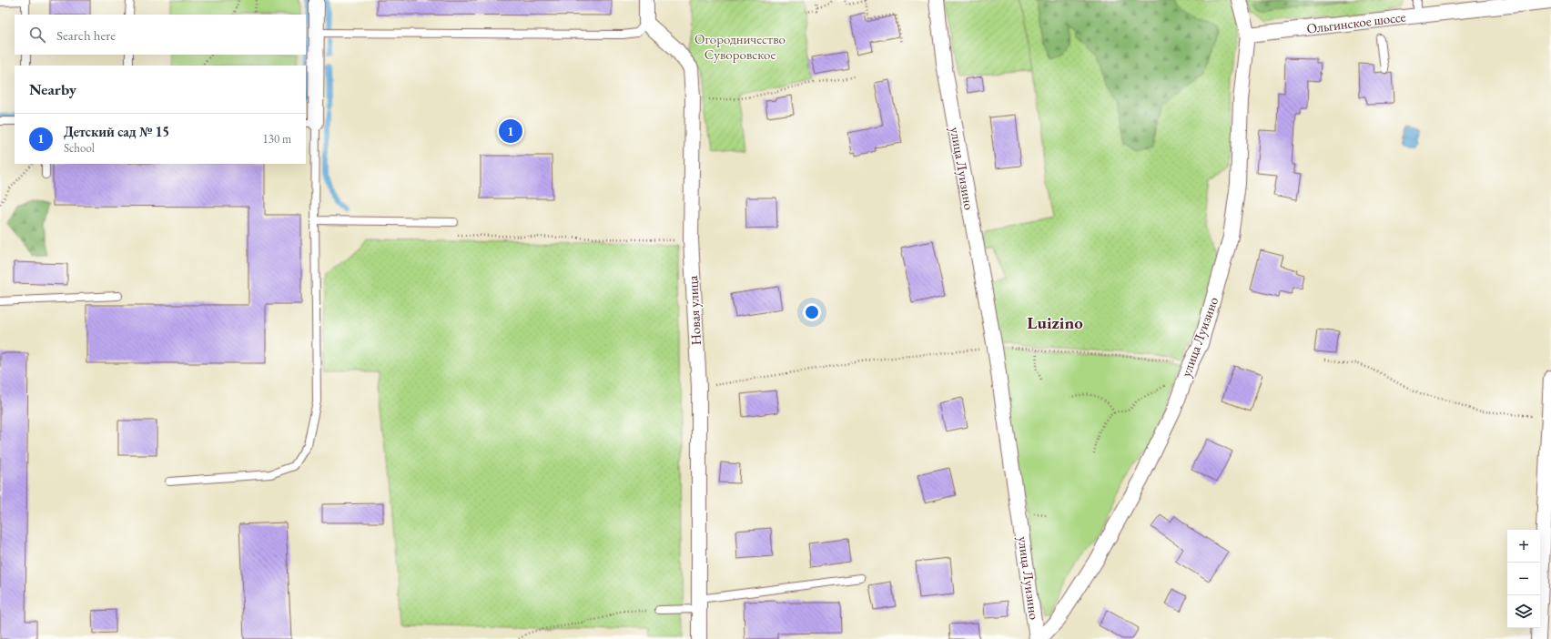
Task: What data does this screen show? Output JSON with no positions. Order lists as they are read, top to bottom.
{
  "streets": {
    "street": ["Ольгинское шоссе", "улица Луизино", "Новая улица"]
  },
  "crossings": [
    ["Ольгинское шоссе", "улица Луизино"]
  ],
  "districts": ["Luizino"],
  "parks": ["Огородничество Суворовское"],
  "page": {
    "search": "Search here",
    "heading": "Nearby",
    "list": [
      {
        "mark": "1",
        "name": "Детский сад № 15",
        "note": "School",
        "value": "130 m"
      }
    ],
    "pins": "1",
    "map_buttons": ["+", "−"]
  }
}
